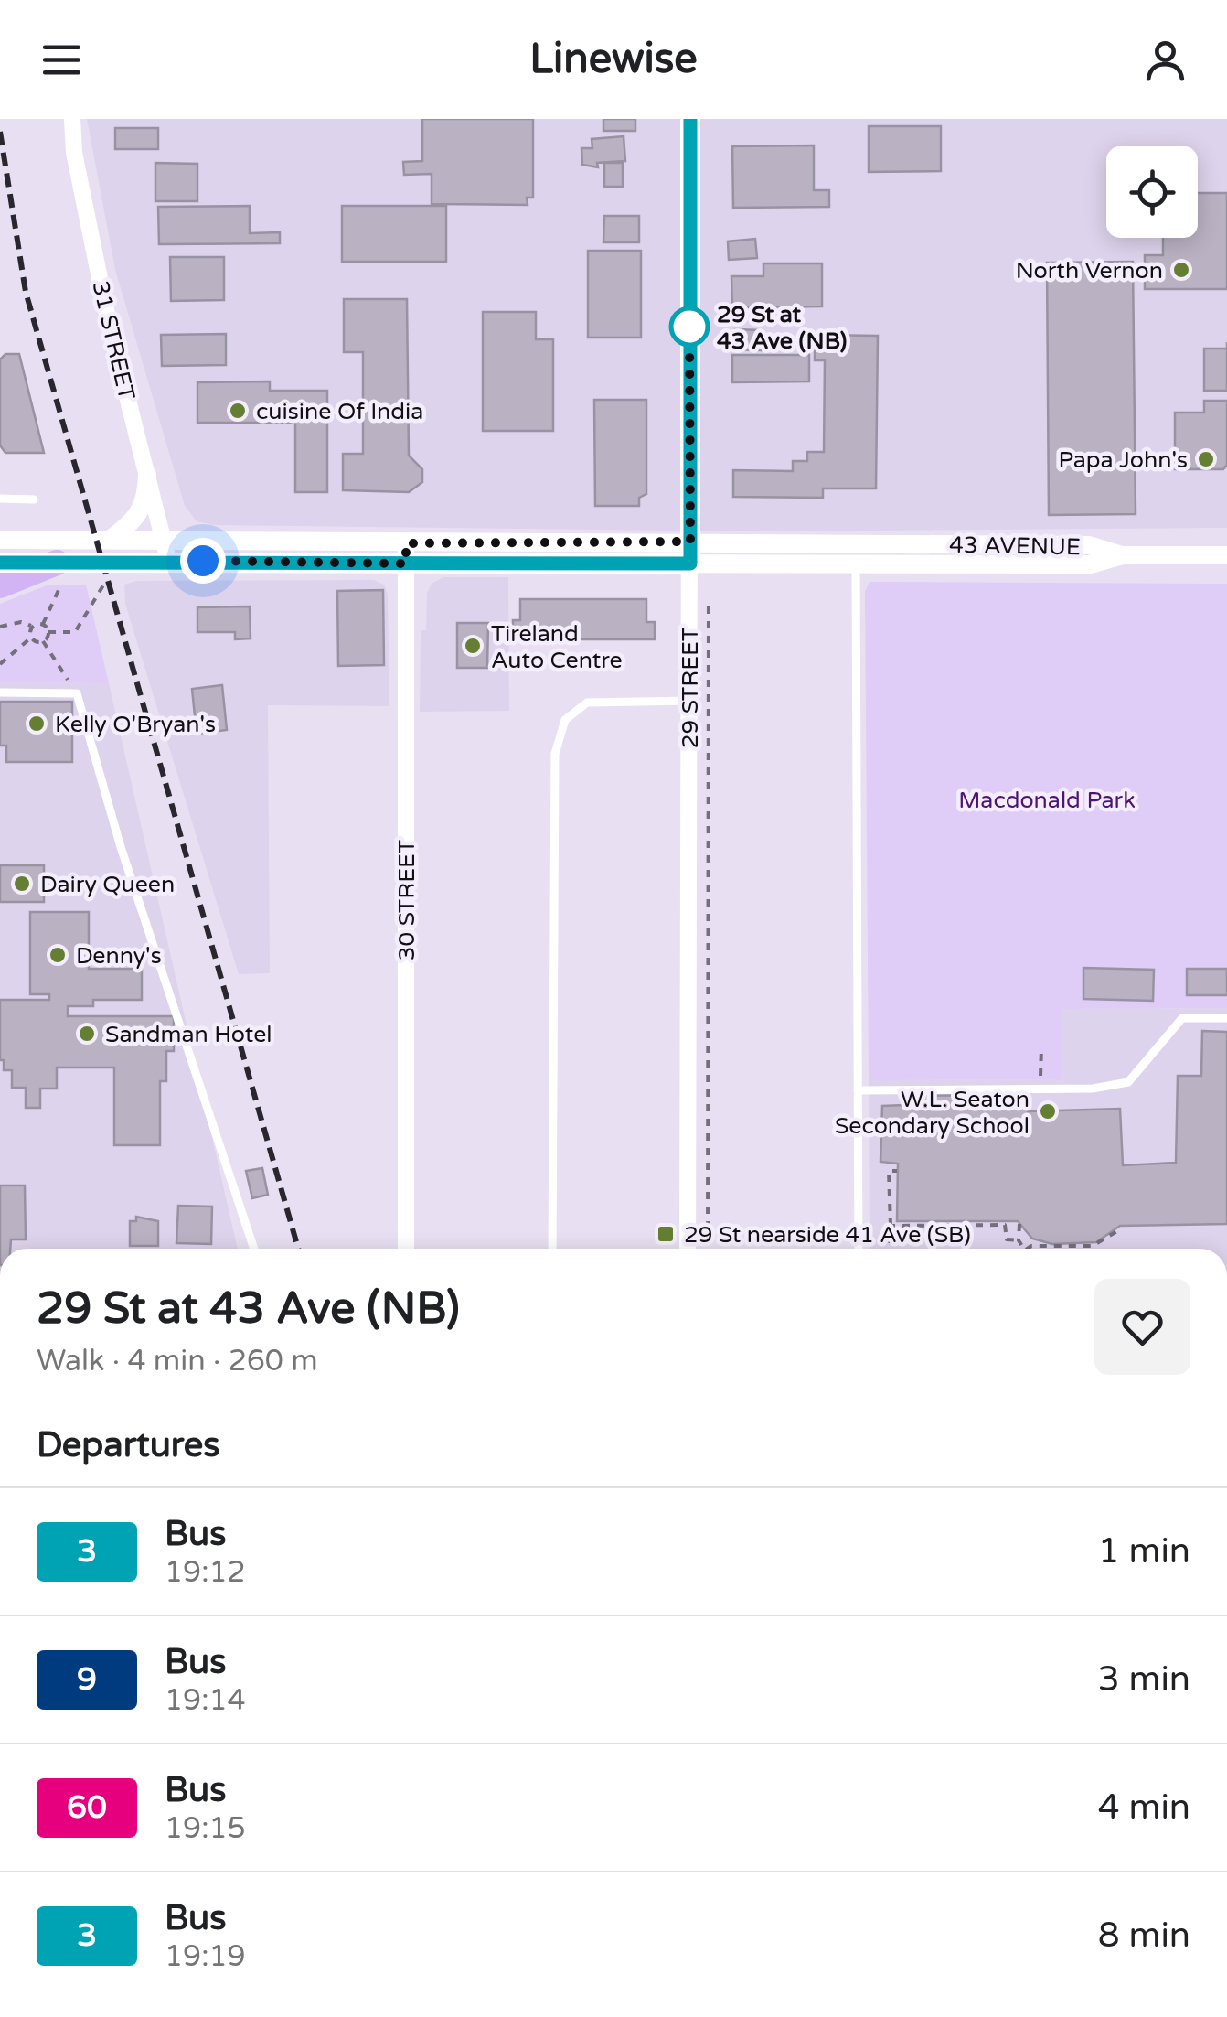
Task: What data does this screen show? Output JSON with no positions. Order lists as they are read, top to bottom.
{
  "streets": {
    "street": [
      "31 STREET",
      "43 AVENUE",
      "29 STREET",
      "30 STREET"
    ]
  },
  "crossings": [
    ["31 STREET", "43 AVENUE"],
    ["43 AVENUE", "29 STREET"],
    ["43 AVENUE", "30 STREET"]
  ],
  "parks": ["Macdonald Park"],
  "places": {
    "other": [
      "North Vernon",
      "29 St at 43 Ave (NB)",
      "cuisine Of India",
      "Papa John's",
      "Tireland Auto Centre",
      "Kelly O'Bryan's",
      "Dairy Queen",
      "Denny's",
      "Sandman Hotel",
      "W.L. Seaton Secondary School"
    ],
    "transit": ["29 St nearside 41 Ave (SB)"]
  },
  "lines": ["bus line 3"],
  "page": {
    "header": "Linewise",
    "heading": [
      ["29 St at 43 Ave (NB)", "Walk · 4 min · 260 m"],
      "Departures"
    ],
    "list": [
      {
        "mark": "3",
        "name": "Bus",
        "note": "19:12",
        "value": "1 min"
      },
      {
        "mark": "9",
        "name": "Bus",
        "note": "19:14",
        "value": "3 min"
      },
      {
        "mark": "60",
        "name": "Bus",
        "note": "19:15",
        "value": "4 min"
      },
      {
        "mark": "3",
        "name": "Bus",
        "note": "19:19",
        "value": "8 min"
      }
    ]
  }
}
